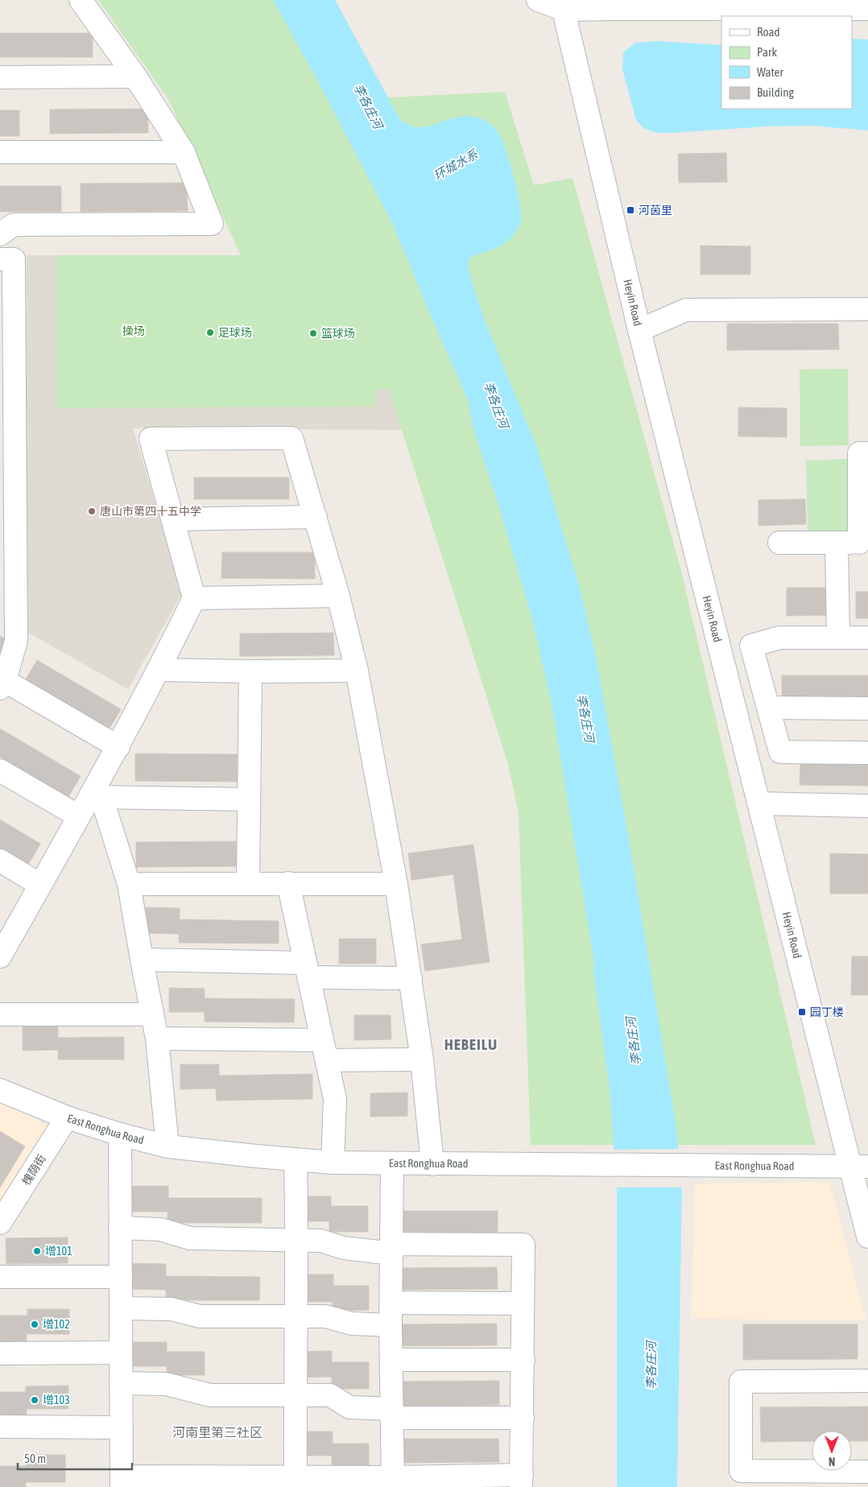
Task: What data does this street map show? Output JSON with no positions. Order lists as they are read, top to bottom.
{
  "streets": {
    "street": ["Heyin Road", "East Ronghua Road", "槐荫街"]
  },
  "crossings": [
    ["Heyin Road", "East Ronghua Road"],
    ["East Ronghua Road", "槐荫街"]
  ],
  "districts": ["HEBEILU", "河南里第三社区"],
  "water": ["李各庄河", "环城水系"],
  "parks": ["操场"],
  "places": {
    "transit": ["河茵里", "园丁楼"],
    "other": [
      "足球场",
      "篮球场",
      "唐山市第四十五中学",
      "增101",
      "增102",
      "增103"
    ]
  },
  "legend": [
    "Road",
    "Park",
    "Water",
    "Building"
  ],
  "scale_bar": "50 m",
  "north": "bottom"
}
